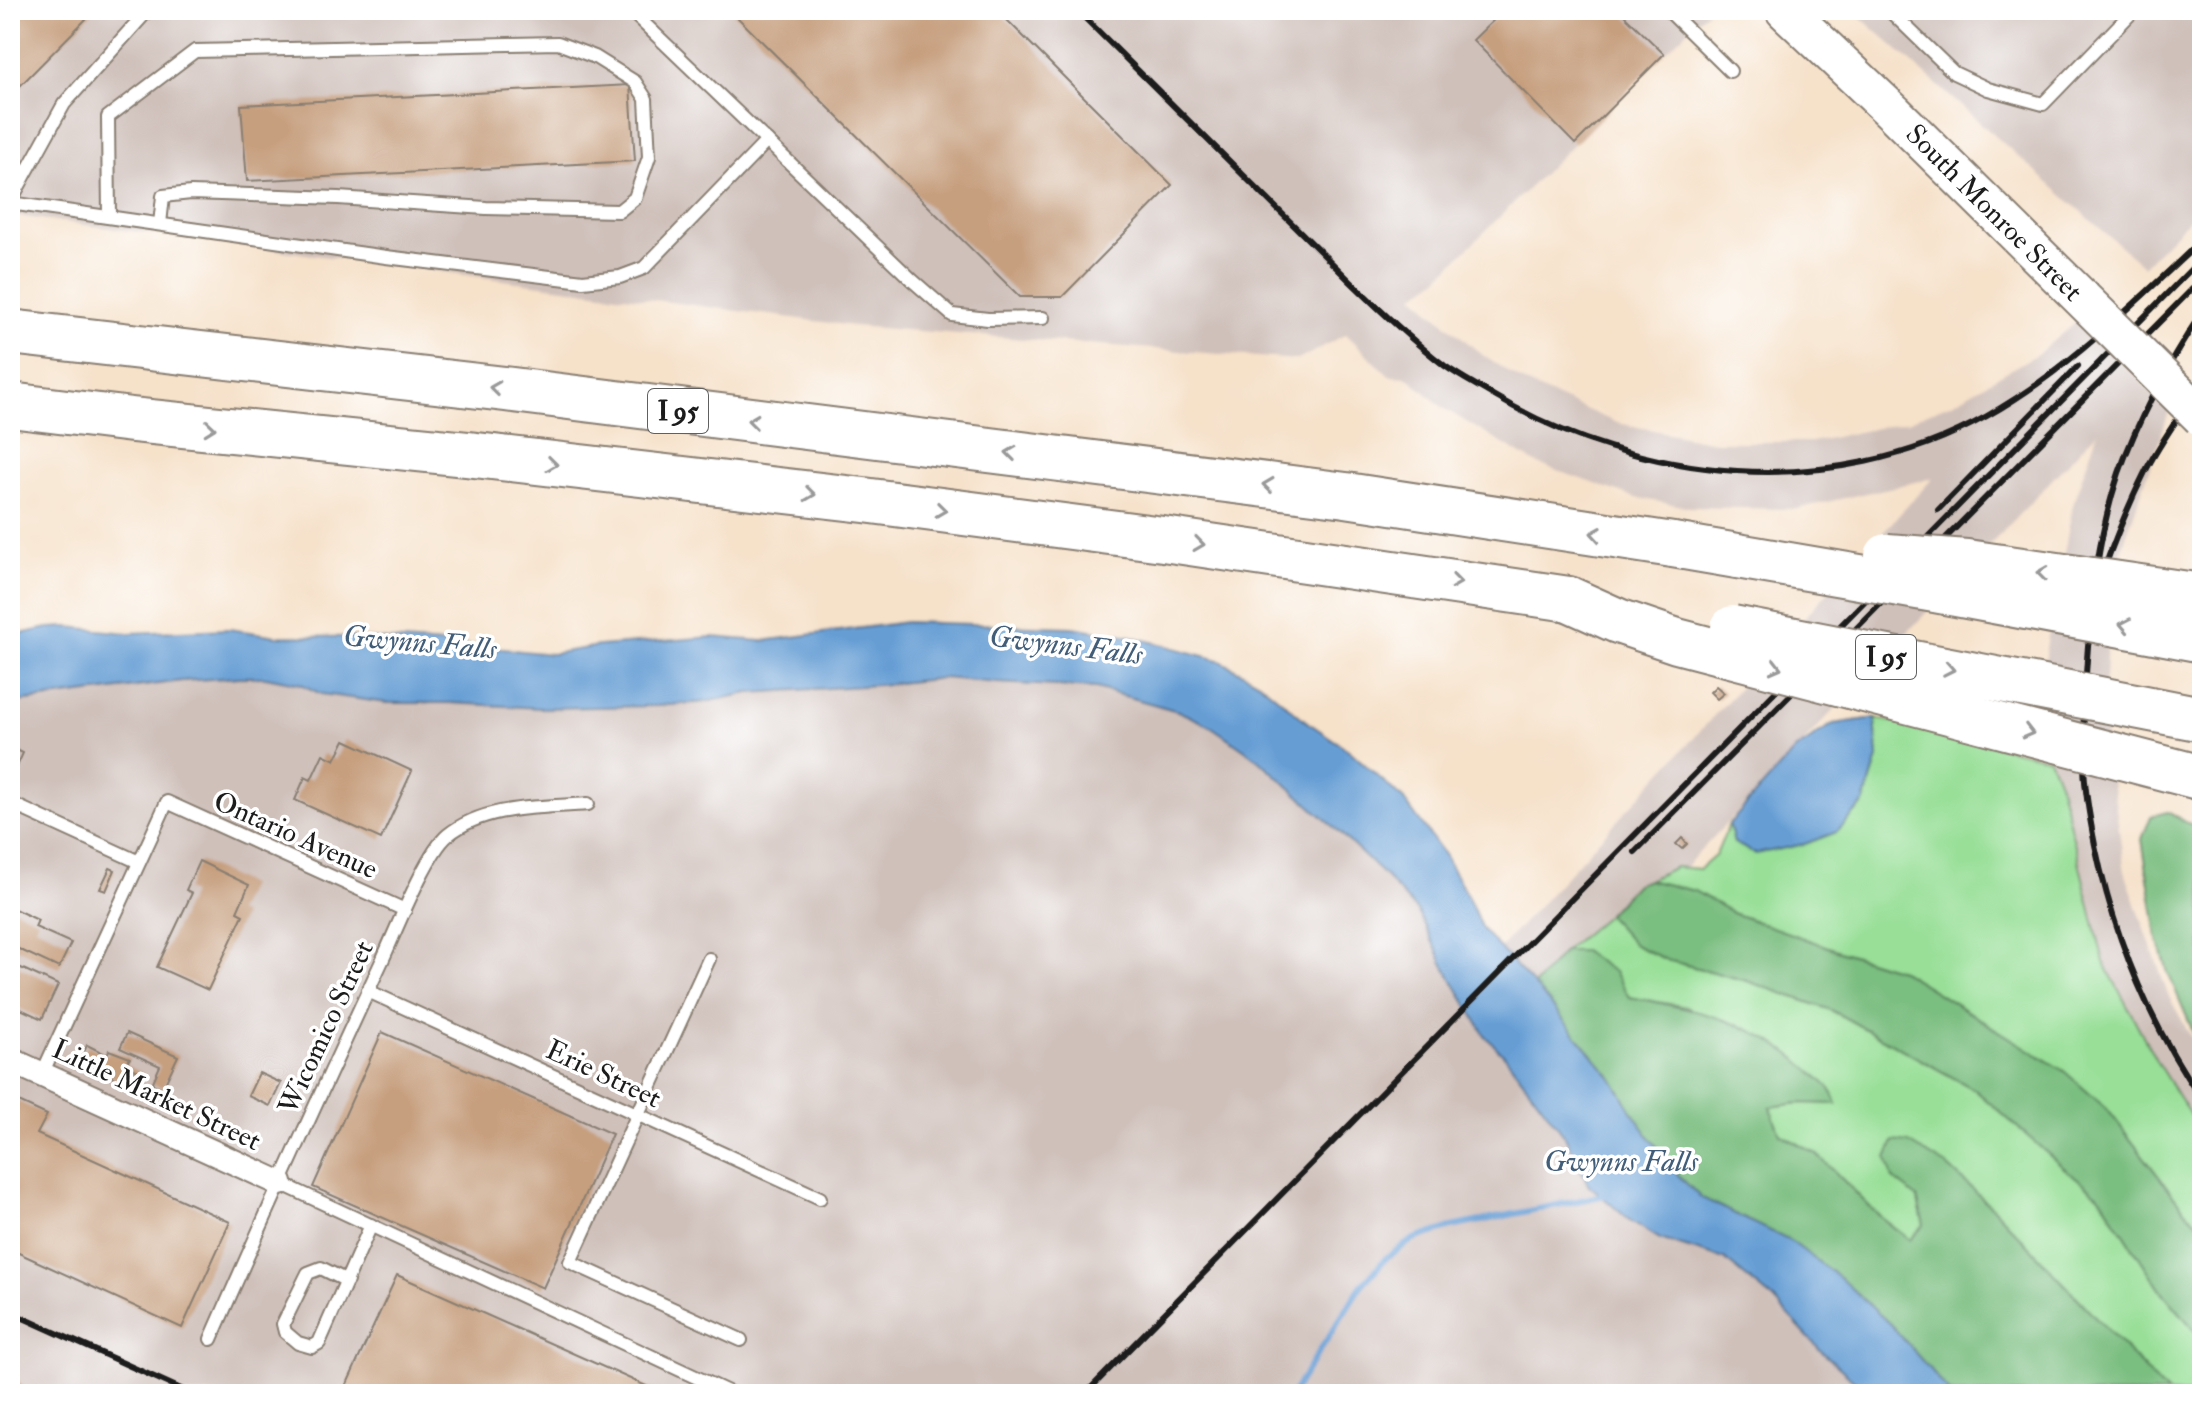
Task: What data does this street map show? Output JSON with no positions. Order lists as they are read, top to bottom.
{
  "streets": {
    "highway": ["I 95"],
    "main road": ["South Monroe Street"],
    "street": ["Little Market Street"],
    "lane": ["Ontario Avenue", "Wicomico Street", "Erie Street"]
  },
  "crossings": [
    ["Ontario Avenue", "Wicomico Street"],
    ["Wicomico Street", "Erie Street"],
    ["Wicomico Street", "Little Market Street"]
  ],
  "water": ["Gwynns Falls"]
}
